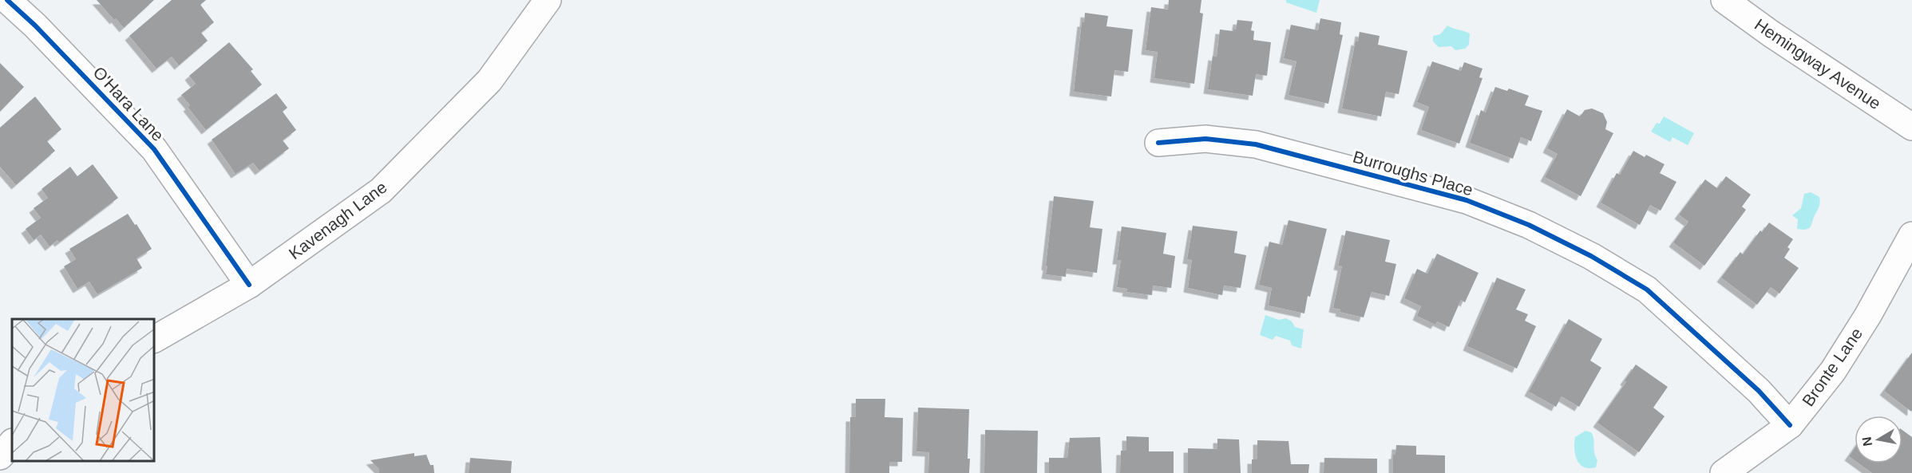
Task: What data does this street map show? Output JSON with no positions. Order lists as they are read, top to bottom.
{
  "streets": {
    "street": [
      "Hemingway Avenue",
      "O'Hara Lane",
      "Burroughs Place",
      "Kavenagh Lane",
      "Bronte Lane"
    ]
  },
  "crossings": [
    ["O'Hara Lane", "Kavenagh Lane"],
    ["Burroughs Place", "Bronte Lane"]
  ],
  "north": "left"
}
